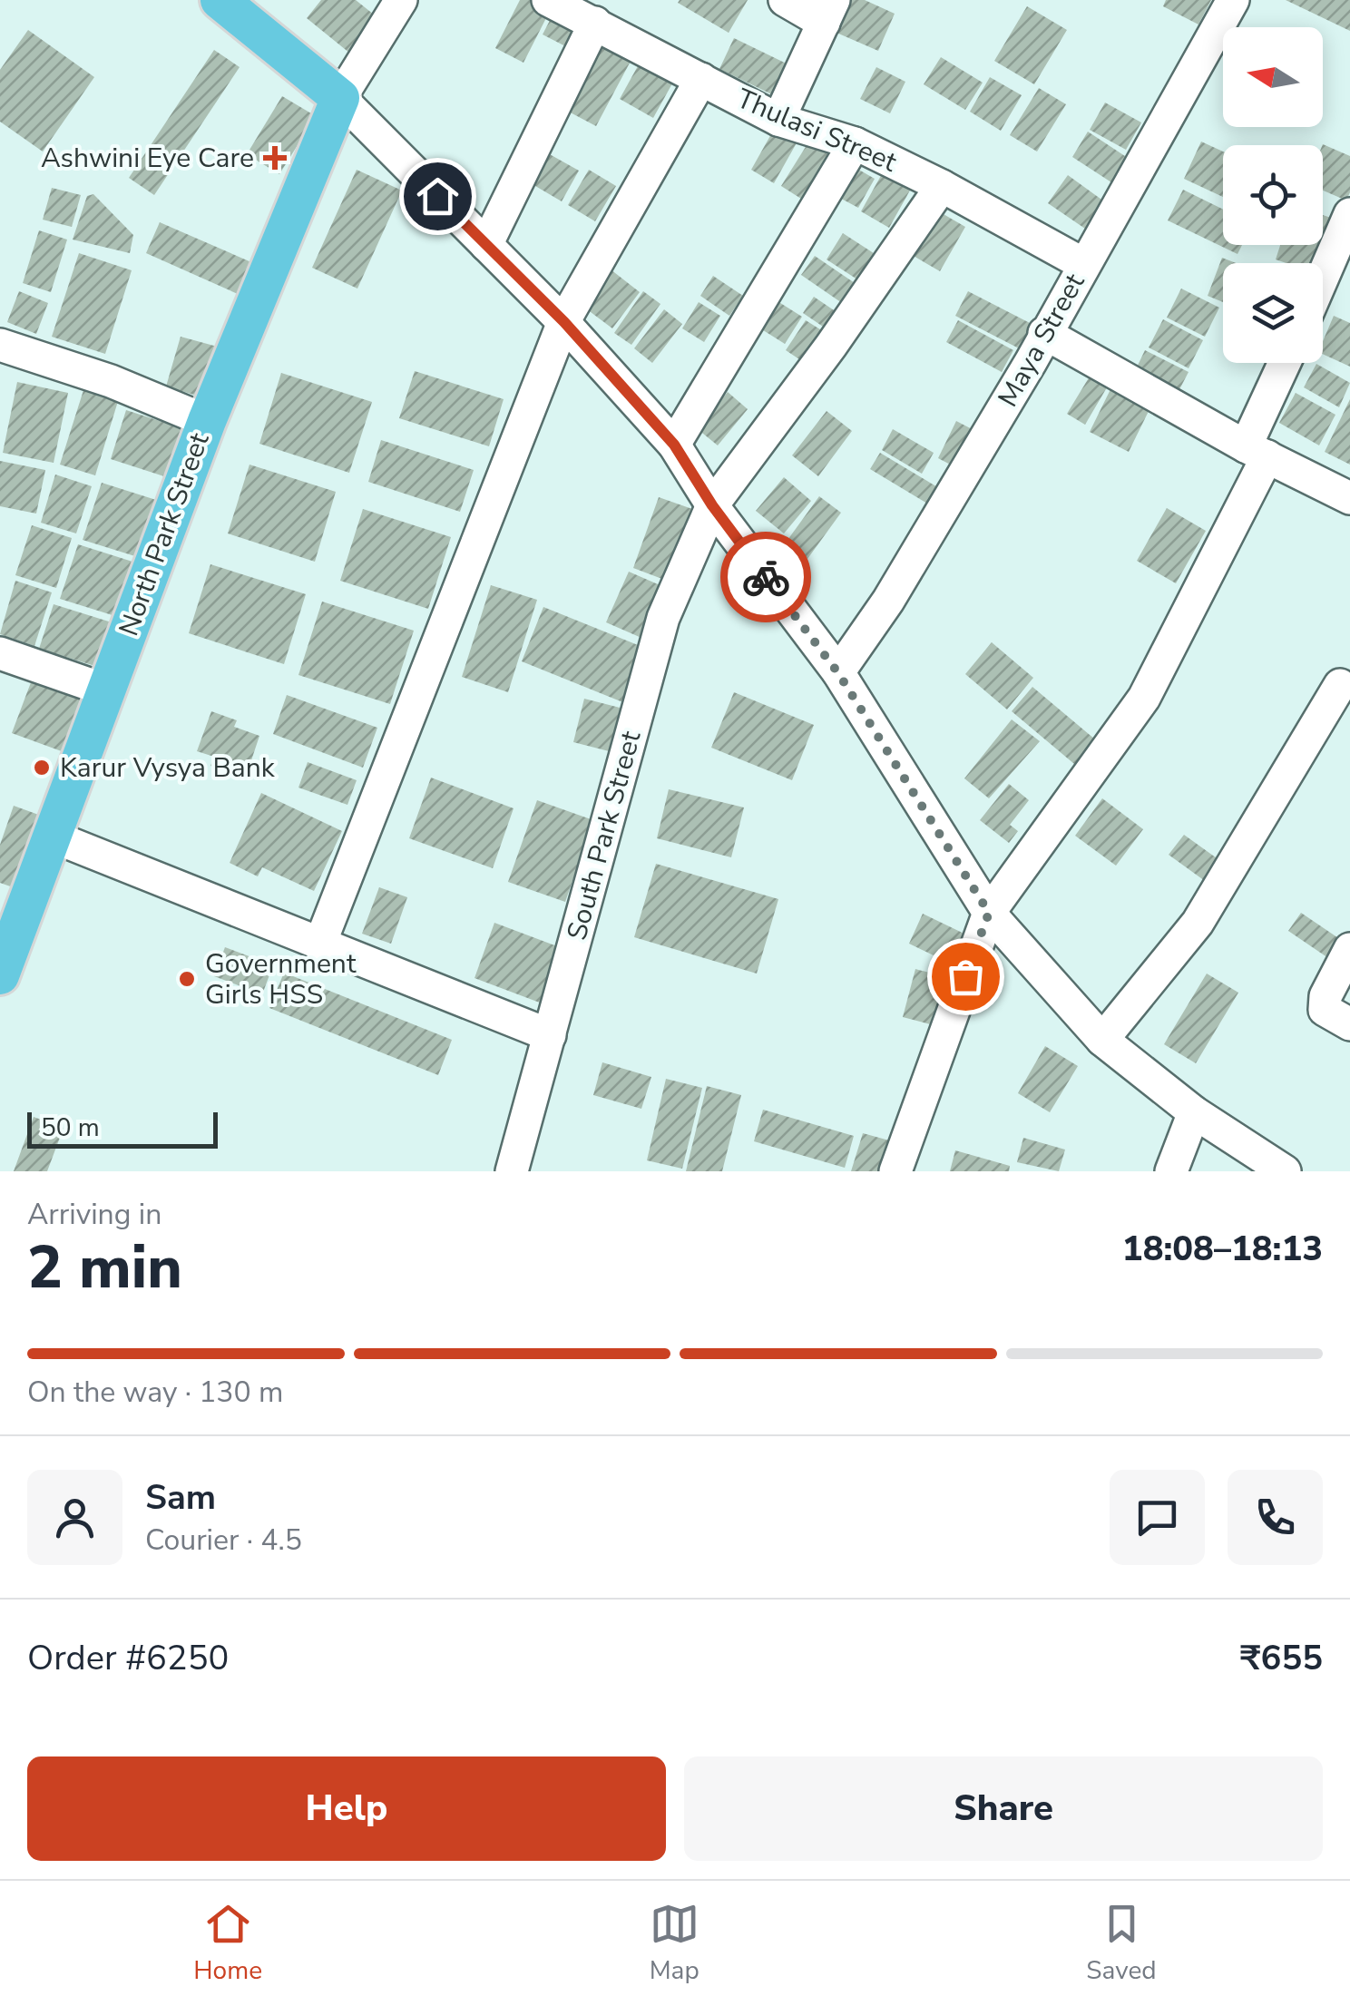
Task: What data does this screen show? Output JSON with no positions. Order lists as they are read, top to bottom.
{
  "streets": {
    "main road": ["North Park Street"],
    "street": ["Thulasi Street", "Maya Street", "South Park Street"]
  },
  "crossings": [
    ["Thulasi Street", "Maya Street"],
    ["Thulasi Street", "South Park Street"]
  ],
  "places": {
    "health": ["Ashwini Eye Care"],
    "other": ["Karur Vysya Bank", "Government Girls HSS"]
  },
  "scale_bar": "50 m",
  "north": "left",
  "page": {
    "scale": "50 m",
    "heading": ["2 min", "Arriving in", "18:08–18:13"],
    "panel": [
      "Sam",
      "Courier · 4.5",
      "Order #6250",
      "₹655"
    ],
    "bar": "On the way · 130 m",
    "buttons": ["Help", "Share"],
    "tabs": ["Home", "Map", "Saved"]
  }
}
